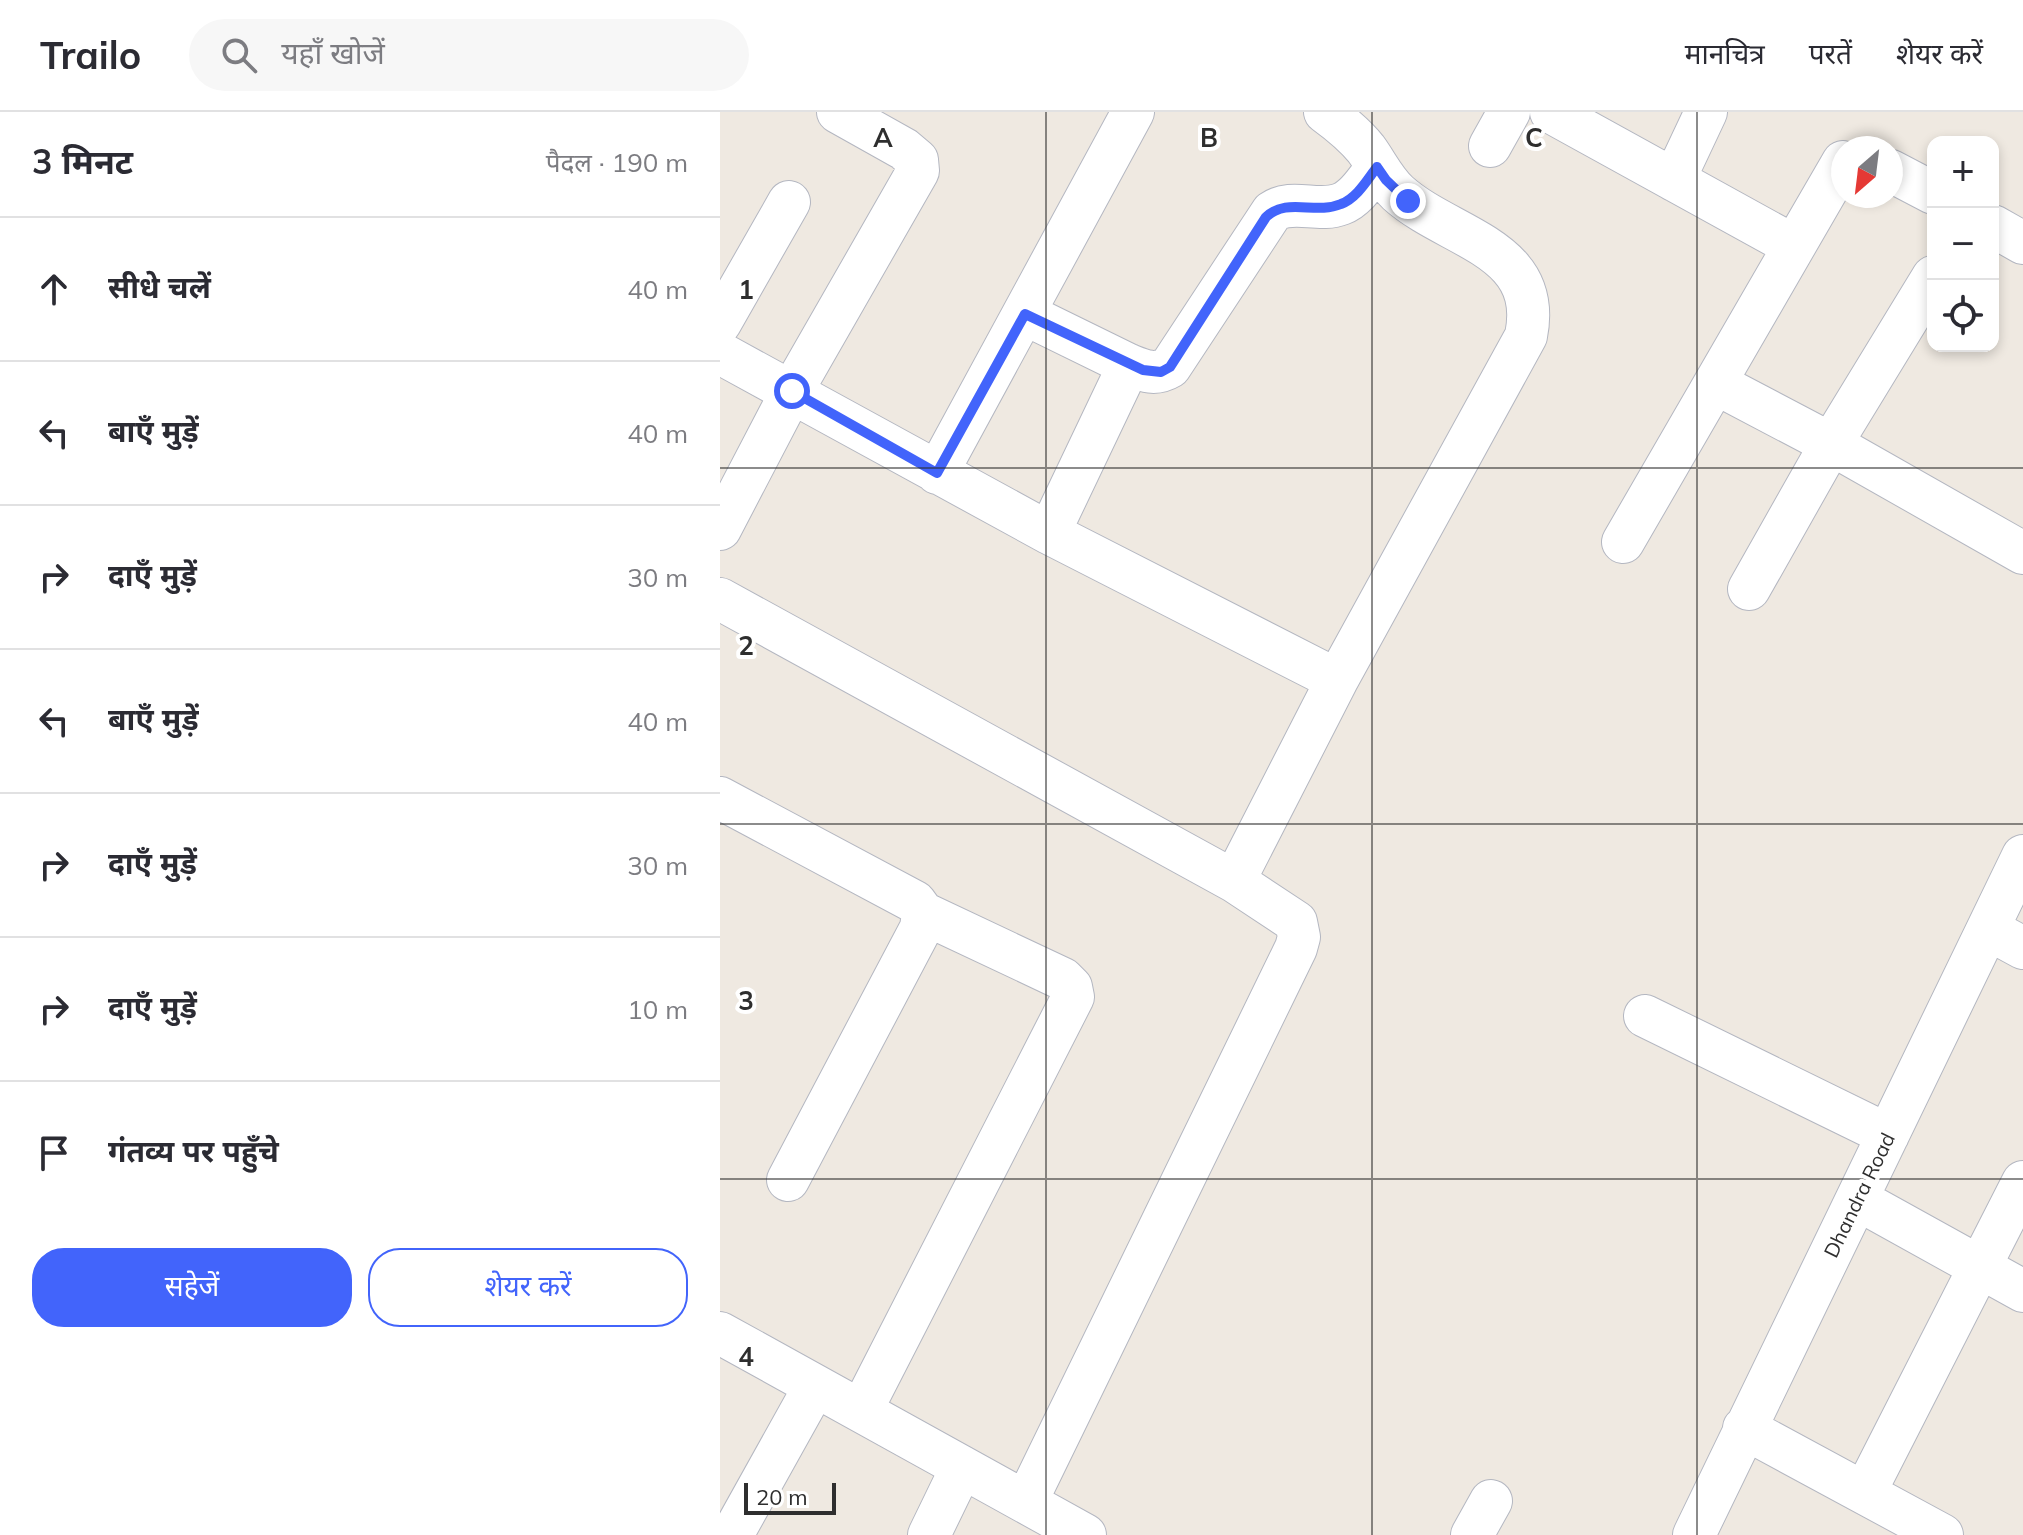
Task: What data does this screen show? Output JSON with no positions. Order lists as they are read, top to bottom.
{
  "streets": {
    "street": ["Dhandra Road"]
  },
  "scale_bar": "20 m",
  "north": "bottom left",
  "page": {
    "header": "Trailo",
    "search": "यहाँ खोजें",
    "nav": ["मानचित्र", "परतें", "शेयर करें"],
    "heading": ["3 मिनट", "पैदल · 190 m"],
    "map_buttons": ["+", "−"],
    "list": [
      ["सीधे चलें", "40 m"],
      ["बाएँ मुड़ें", "40 m"],
      ["दाएँ मुड़ें", "30 m"],
      ["बाएँ मुड़ें", "40 m"],
      ["दाएँ मुड़ें", "30 m"],
      ["दाएँ मुड़ें", "10 m"],
      "गंतव्य पर पहुँचे"
    ],
    "buttons": ["सहेजें", "शेयर करें"],
    "scale": "20 m"
  },
  "grid": {
    "columns": ["A", "B", "C"],
    "rows": [
      "1",
      "2",
      "3",
      "4"
    ]
  }
}
